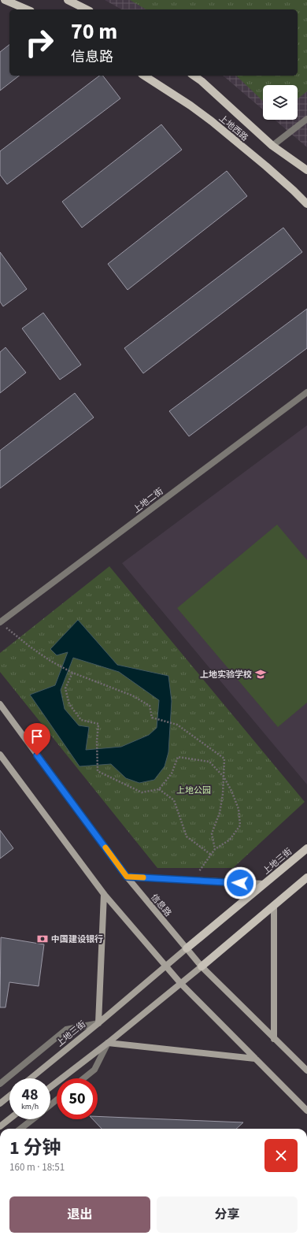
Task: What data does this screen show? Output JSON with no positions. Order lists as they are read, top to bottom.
{
  "streets": {
    "main road": ["上地西路", "上地三街", "信息路"],
    "street": ["上地二街"]
  },
  "crossings": [
    ["上地三街", "信息路"]
  ],
  "parks": ["上地公园"],
  "places": {
    "school or university": ["上地实验学校"],
    "bank": ["中国建设银行"]
  },
  "page": {
    "turn": ["70 m", "信息路"],
    "speed": "48 km/h",
    "limit": "50",
    "heading": ["1 分钟", "160 m · 18:51"],
    "buttons": ["退出", "分享"]
  }
}
